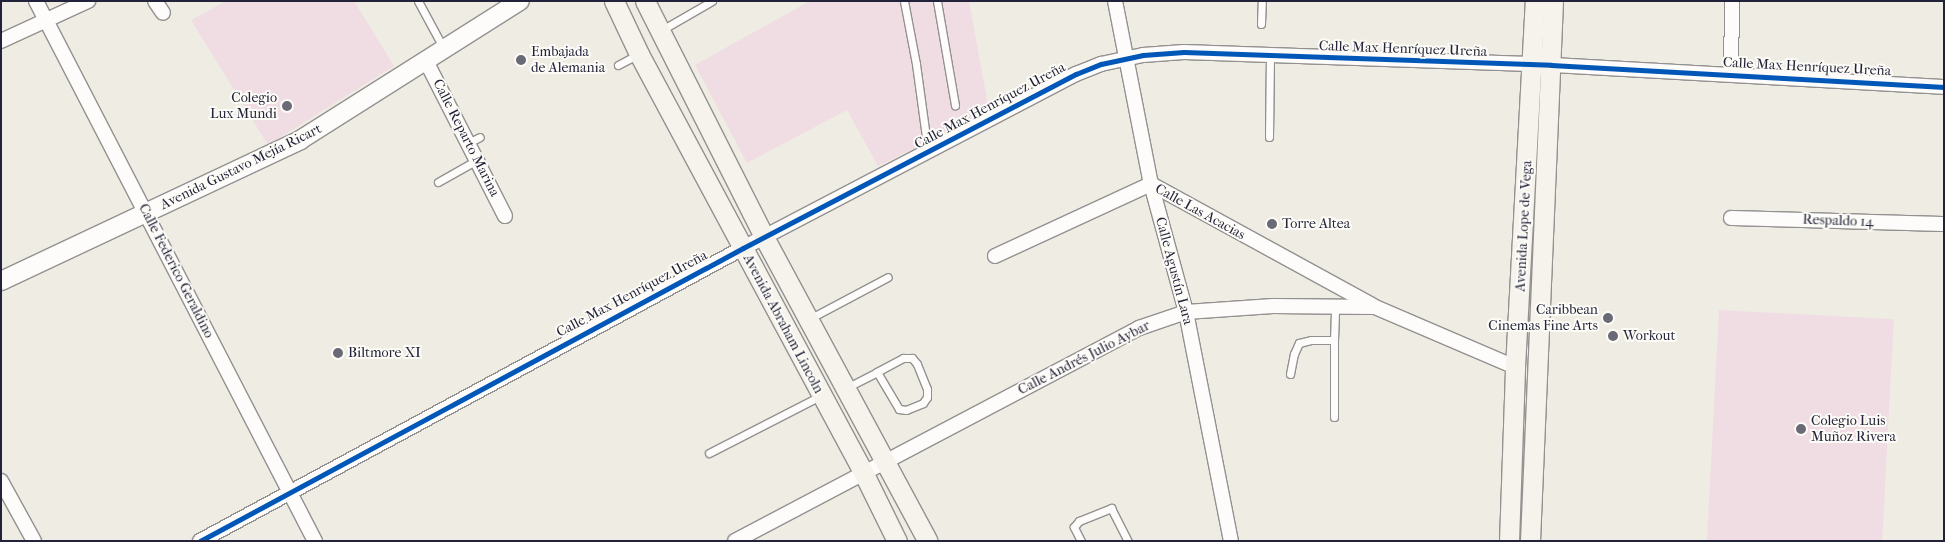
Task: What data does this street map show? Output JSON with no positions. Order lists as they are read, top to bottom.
{
  "streets": {
    "main road": ["Avenida Lope de Vega", "Avenida Abraham Lincoln"],
    "street": [
      "Calle Max Henríquez Ureña",
      "Calle Reparto Marina",
      "Avenida Gustavo Mejía Ricart",
      "Calle Las Acacias",
      "Respaldo 14",
      "Calle Federico Geraldino",
      "Calle Agustín Lara",
      "Calle Andrés Julio Aybar"
    ]
  },
  "crossings": [
    ["Calle Max Henríquez Ureña", "Avenida Lope de Vega"],
    ["Calle Max Henríquez Ureña", "Calle Federico Geraldino"],
    ["Calle Max Henríquez Ureña", "Calle Agustín Lara"],
    ["Calle Max Henríquez Ureña", "Avenida Abraham Lincoln"],
    ["Calle Reparto Marina", "Avenida Gustavo Mejía Ricart"],
    ["Avenida Gustavo Mejía Ricart", "Calle Federico Geraldino"],
    ["Calle Las Acacias", "Calle Agustín Lara"],
    ["Calle Las Acacias", "Calle Andrés Julio Aybar"],
    ["Avenida Lope de Vega", "Calle Andrés Julio Aybar"],
    ["Calle Agustín Lara", "Calle Andrés Julio Aybar"],
    ["Avenida Abraham Lincoln", "Calle Andrés Julio Aybar"]
  ],
  "places": [
    "Embajada de Alemania",
    "Colegio Lux Mundi",
    "Torre Altea",
    "Caribbean Cinemas Fine Arts",
    "Workout",
    "Biltmore XI",
    "Colegio Luis Muñoz Rivera"
  ]
}
